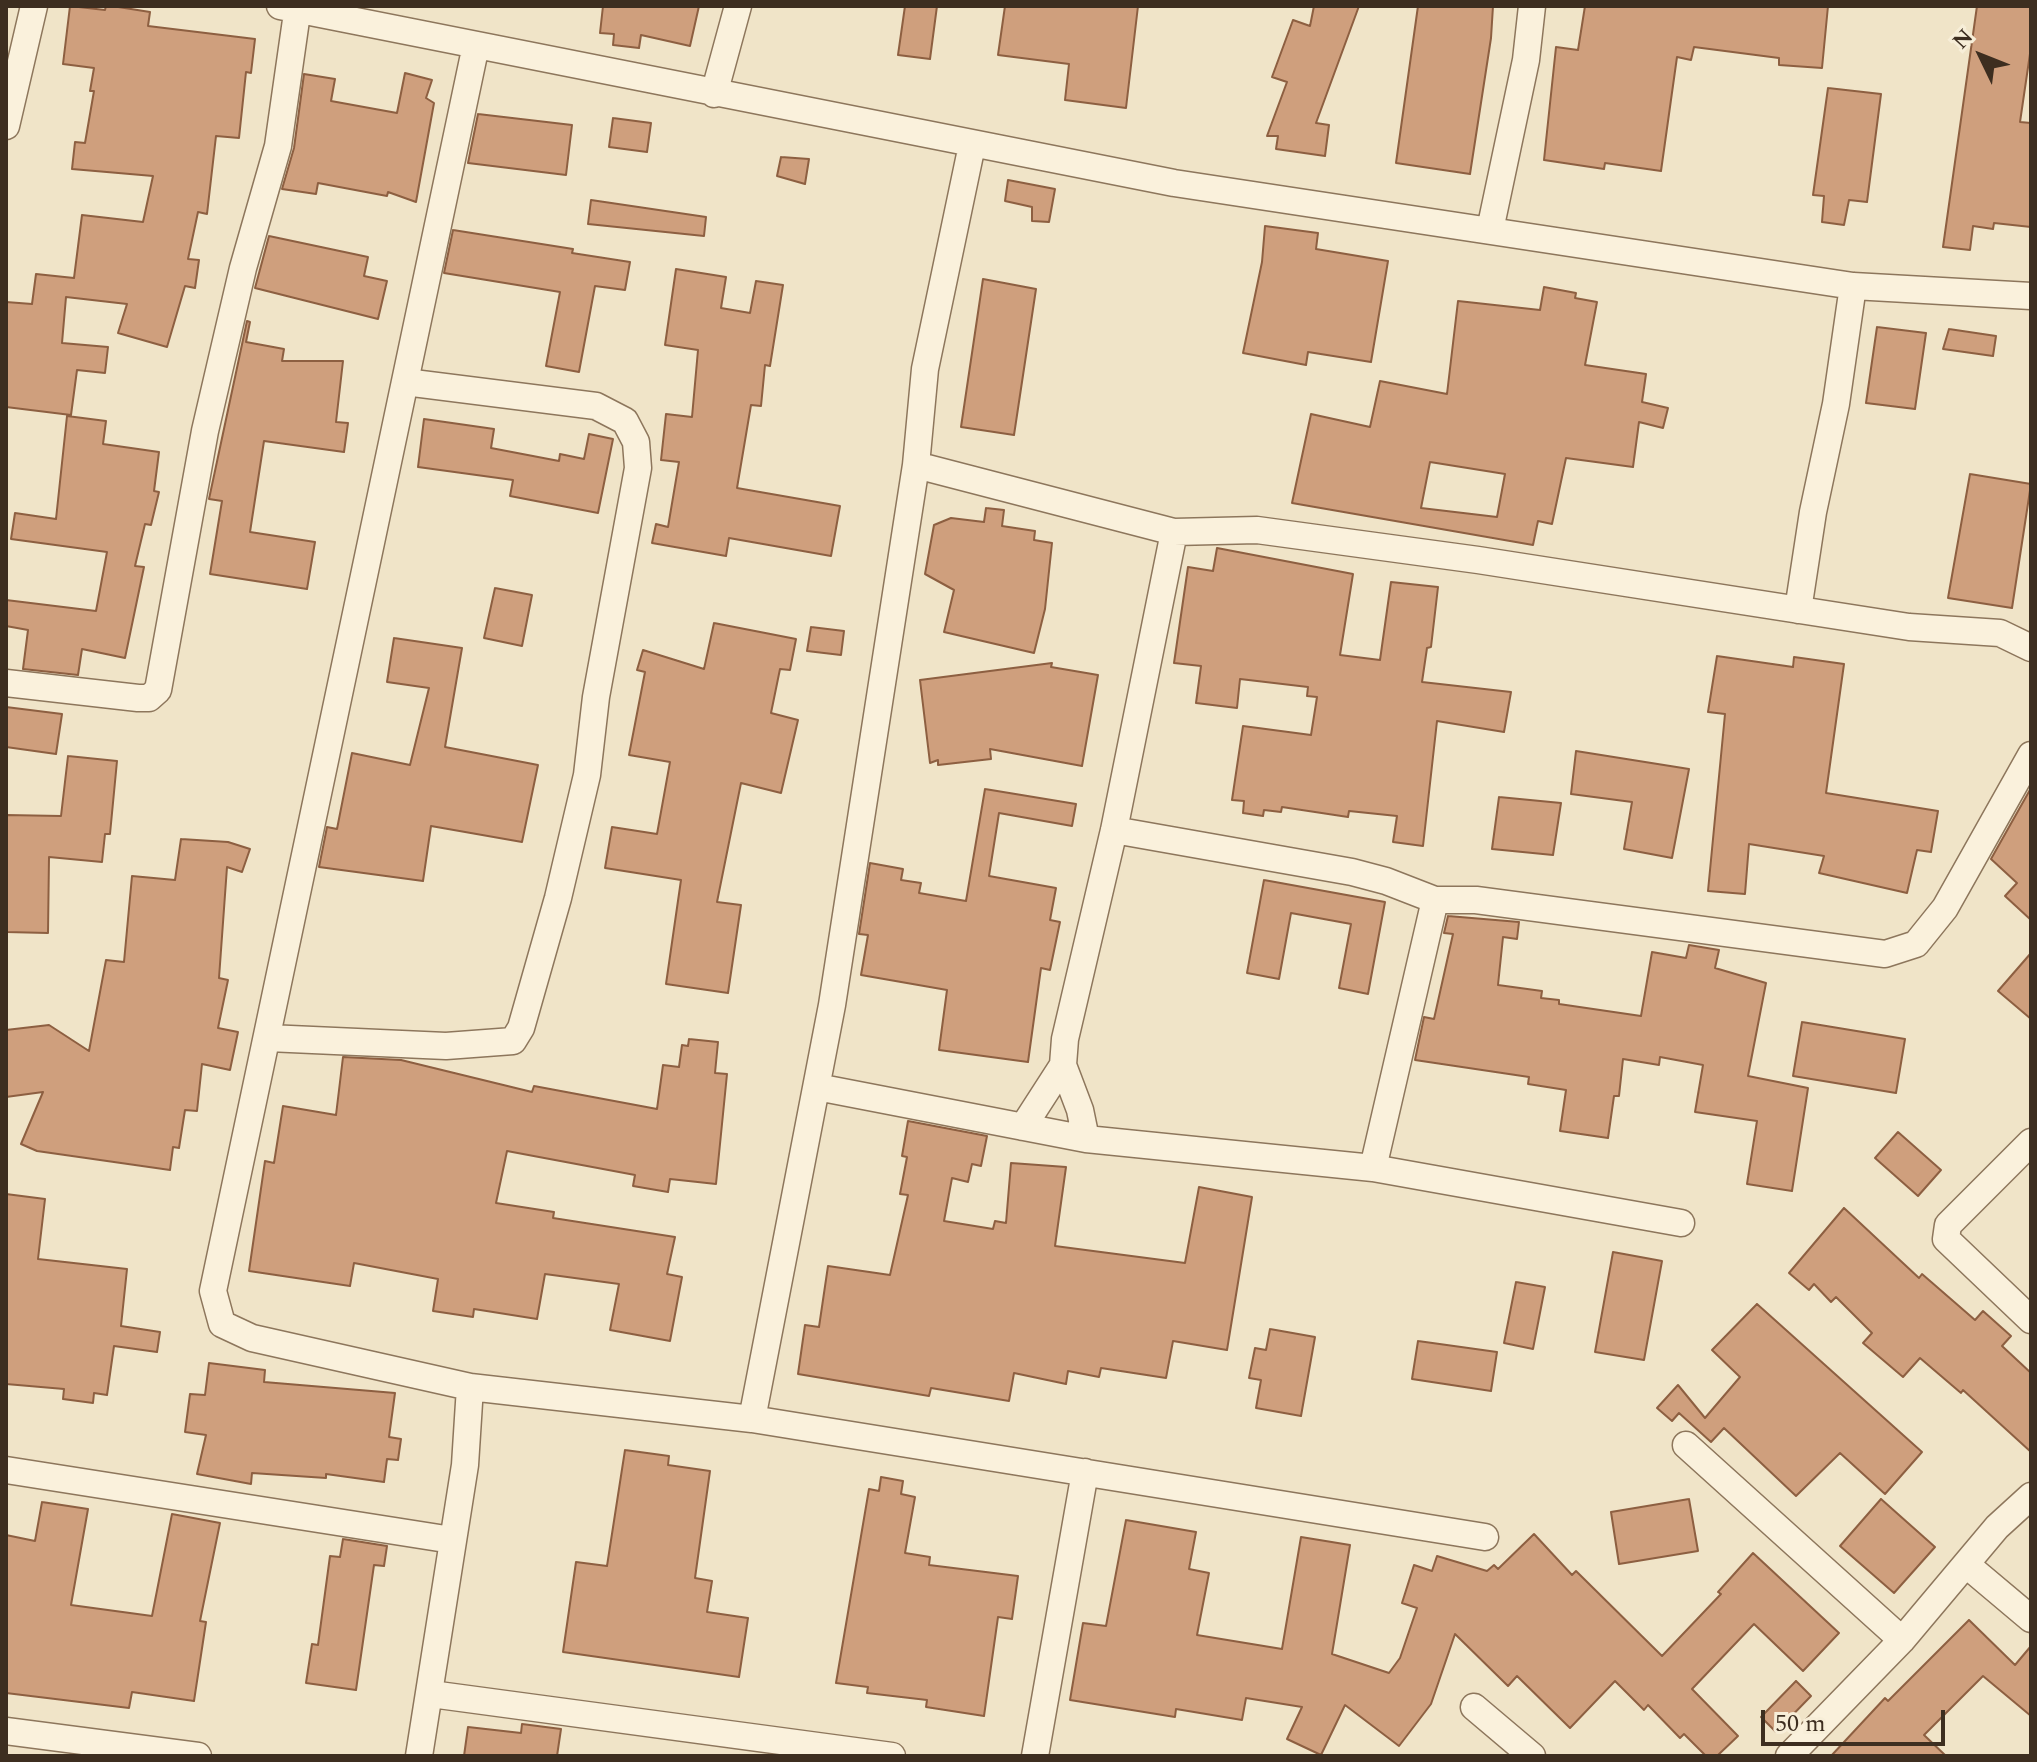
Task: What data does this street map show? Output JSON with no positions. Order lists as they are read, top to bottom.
{
  "scale_bar": "50 m",
  "north": "top left"
}
